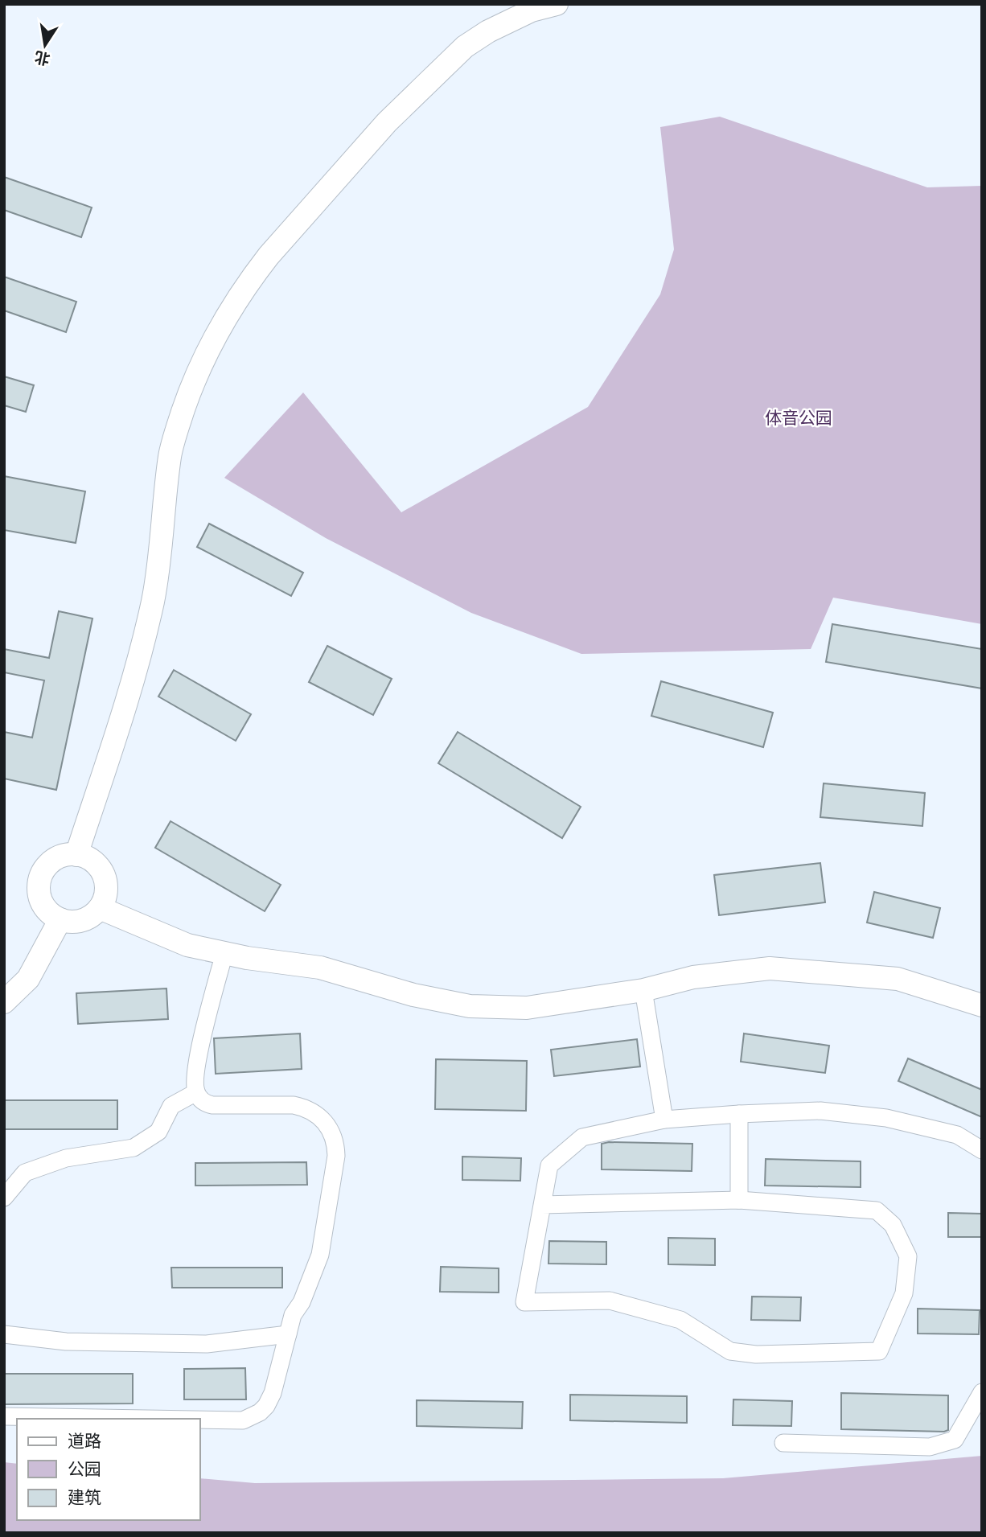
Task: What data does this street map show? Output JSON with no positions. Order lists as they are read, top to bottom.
{
  "parks": ["体音公园"],
  "legend": ["道路", "公园", "建筑"],
  "north": "bottom"
}
